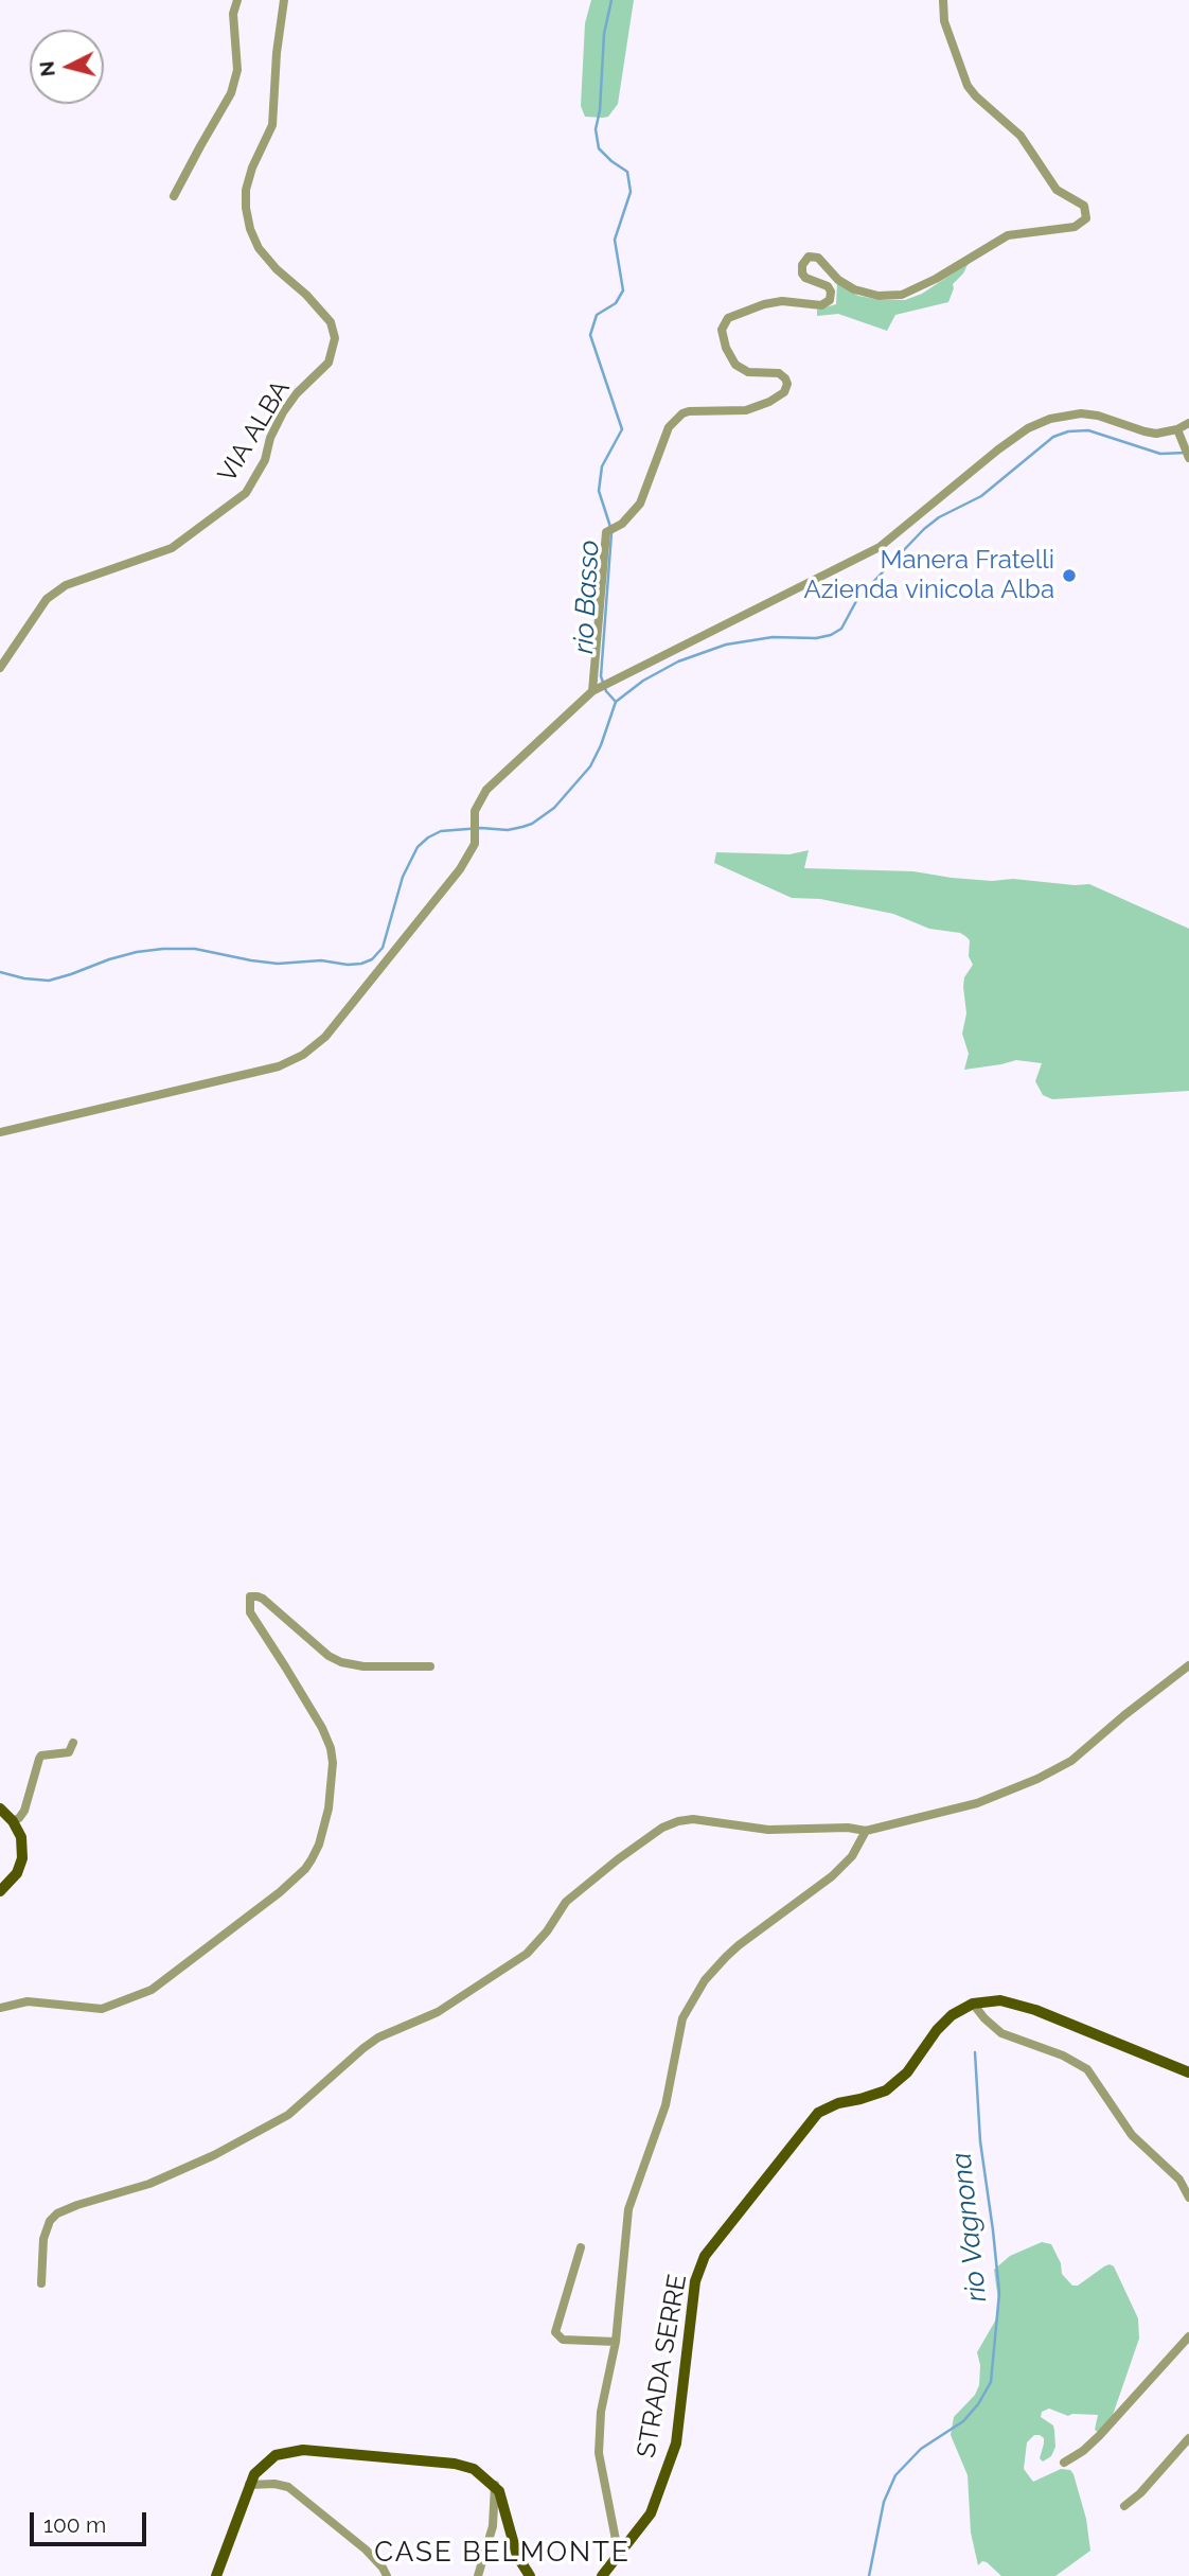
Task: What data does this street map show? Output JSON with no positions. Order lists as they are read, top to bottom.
{
  "streets": {
    "main road": ["STRADA SERRE"],
    "street": ["VIA ALBA"]
  },
  "districts": ["CASE BELMONTE"],
  "water": ["rio Basso", "rio Vagnona"],
  "places": ["Manera Fratelli Azienda vinicola Alba"],
  "scale_bar": "100 m",
  "north": "left"
}
